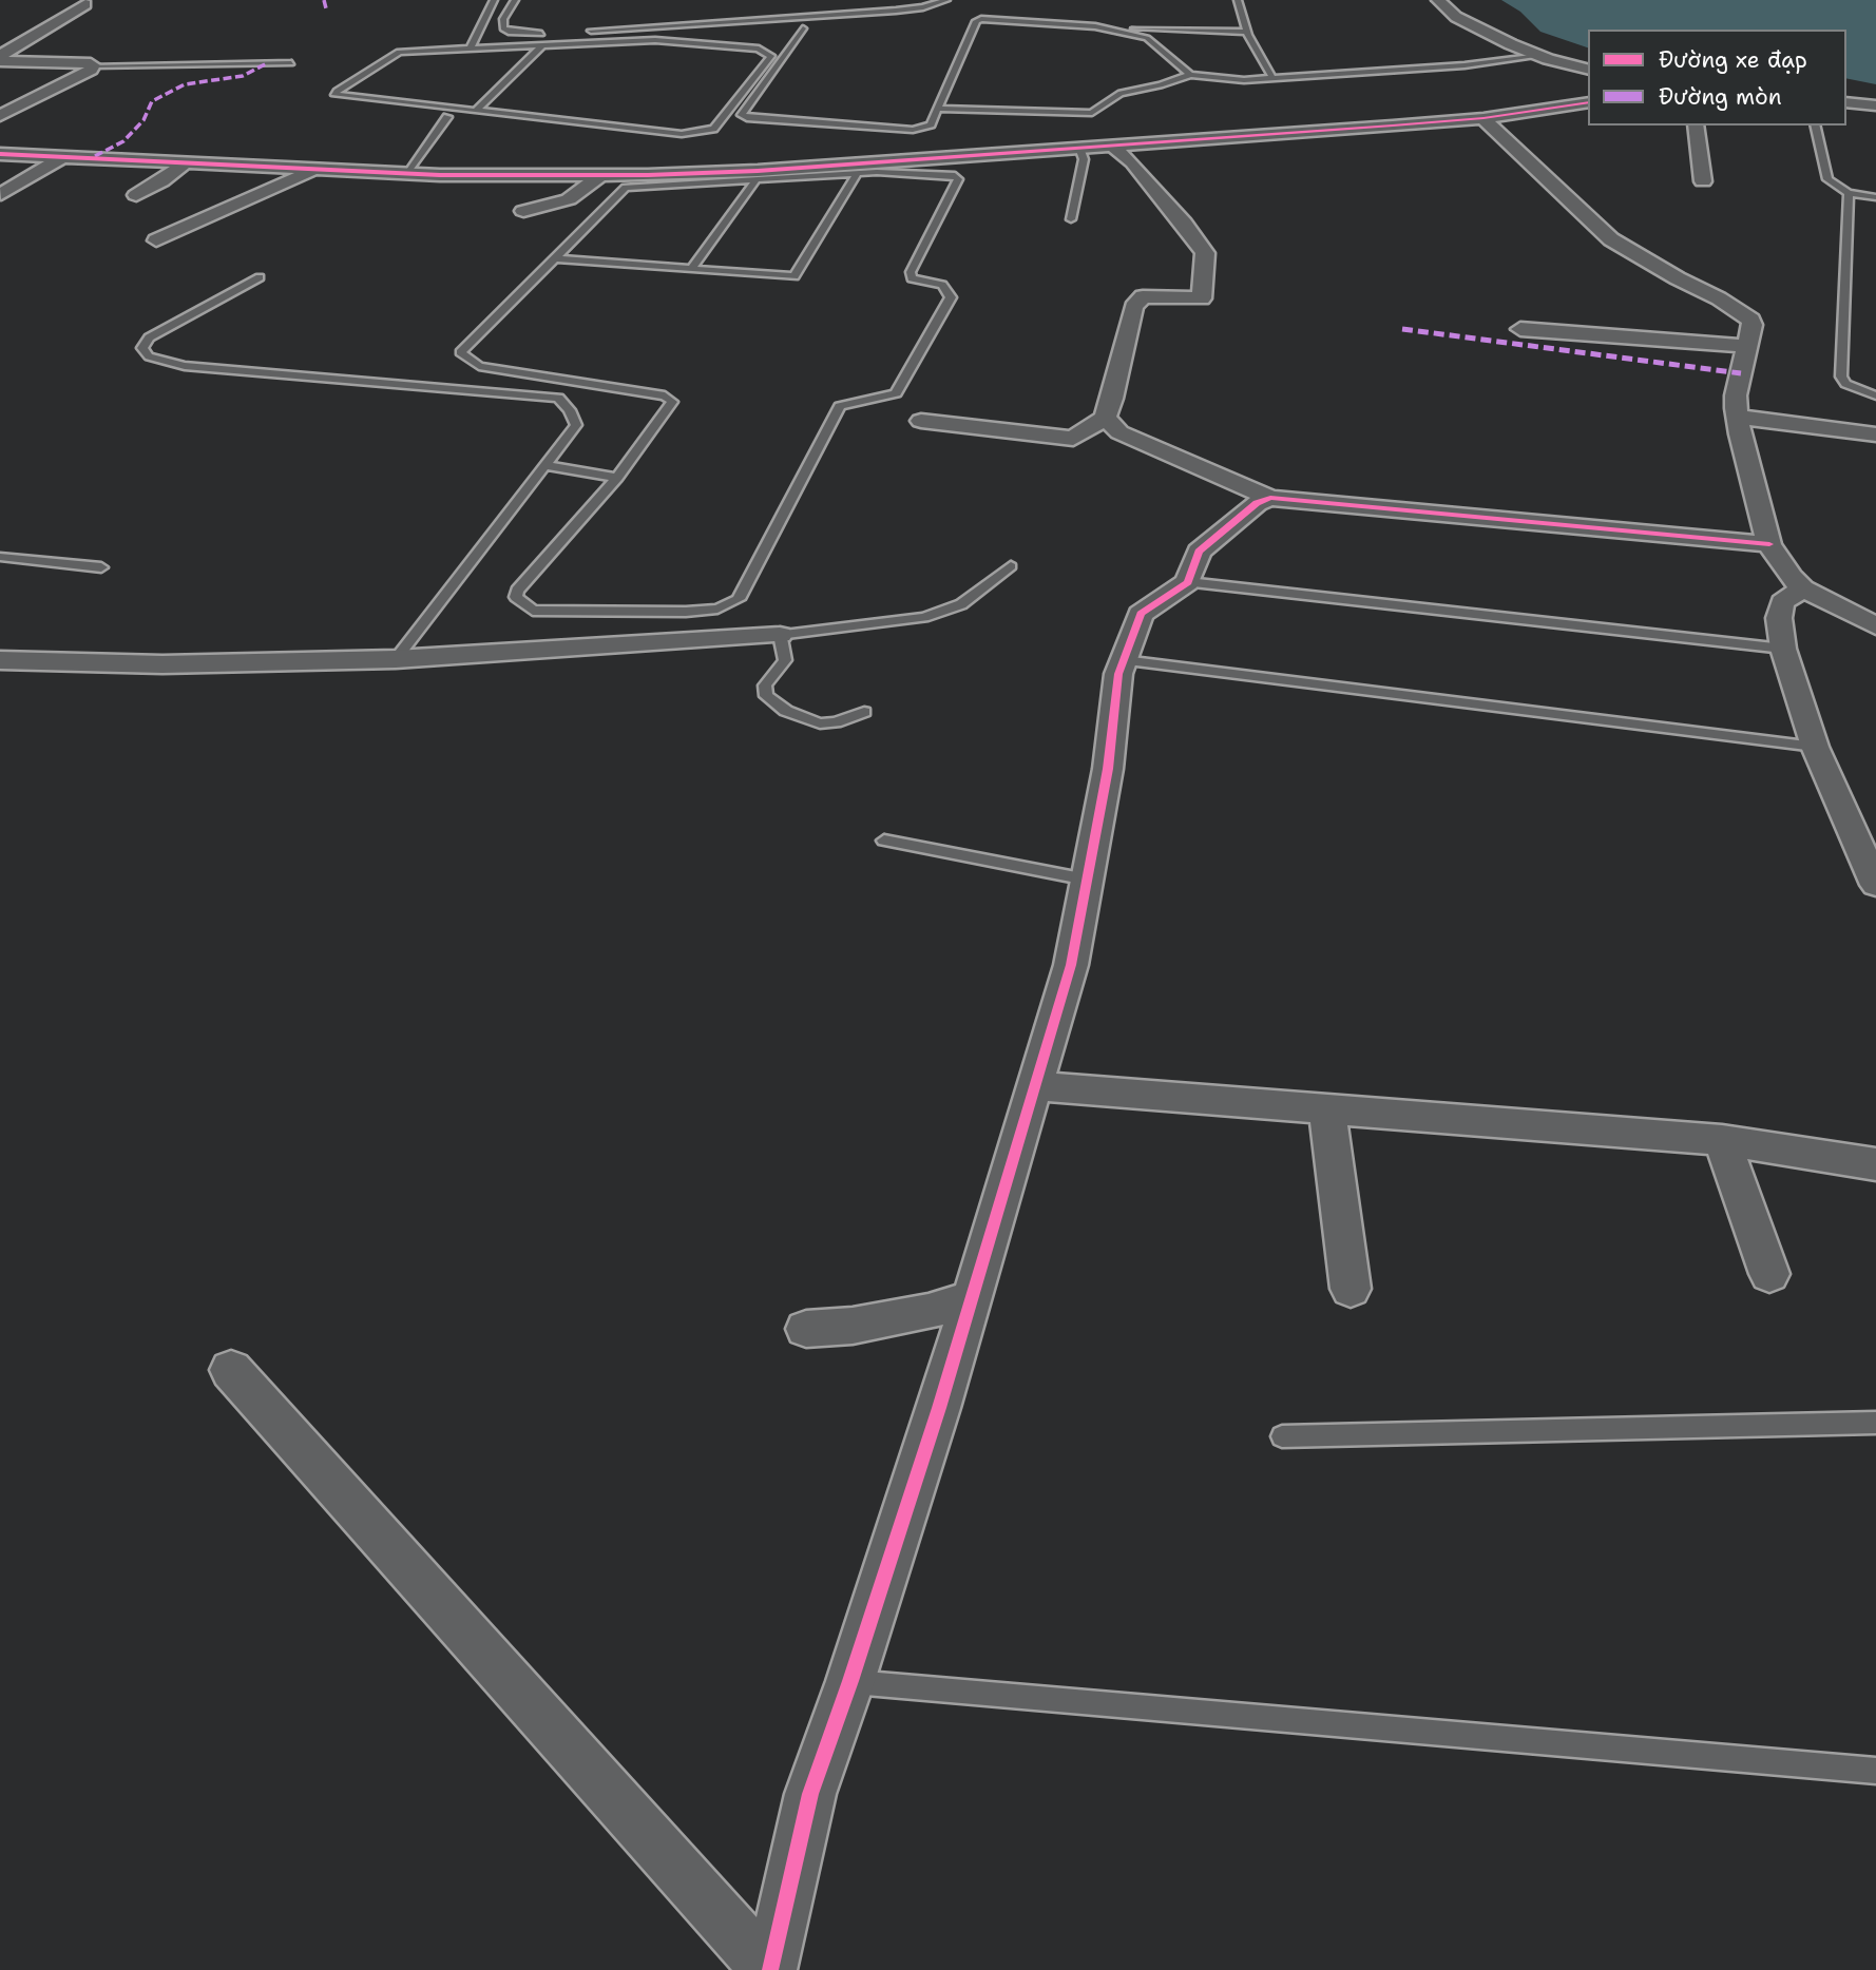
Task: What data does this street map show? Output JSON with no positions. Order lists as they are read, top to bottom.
{
  "legend": ["Đường xe đạp", "Đường mòn"]
}
